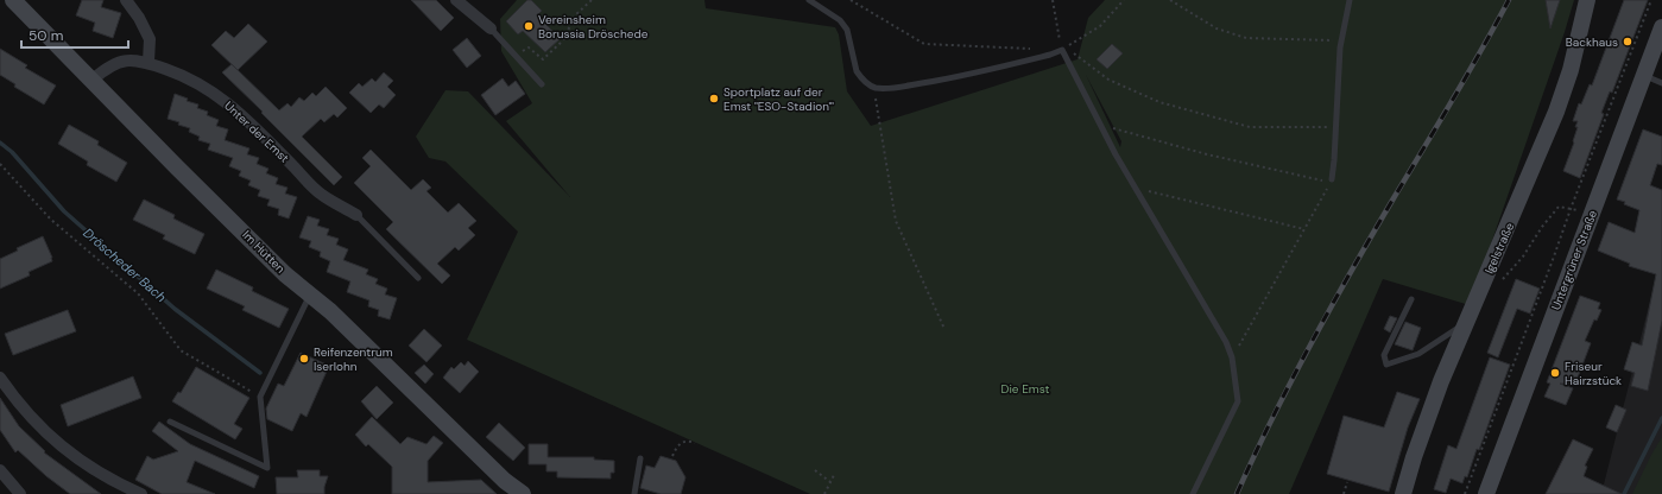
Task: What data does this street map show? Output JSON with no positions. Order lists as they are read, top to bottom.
{
  "streets": {
    "main road": ["Igelstraße", "Im Hütten", "Untergrüner Straße"],
    "street": ["Unter der Emst"]
  },
  "crossings": [
    ["Unter der Emst", "Im Hütten"]
  ],
  "water": ["Dröscheder Bach"],
  "parks": ["Die Emst"],
  "places": [
    "Vereinsheim Borussia Dröschede",
    "Backhaus",
    "Sportplatz auf der Emst \"ESO-Stadion'\"",
    "Reifenzentrum Iserlohn",
    "Friseur Hairzstück"
  ],
  "scale_bar": "50 m"
}
